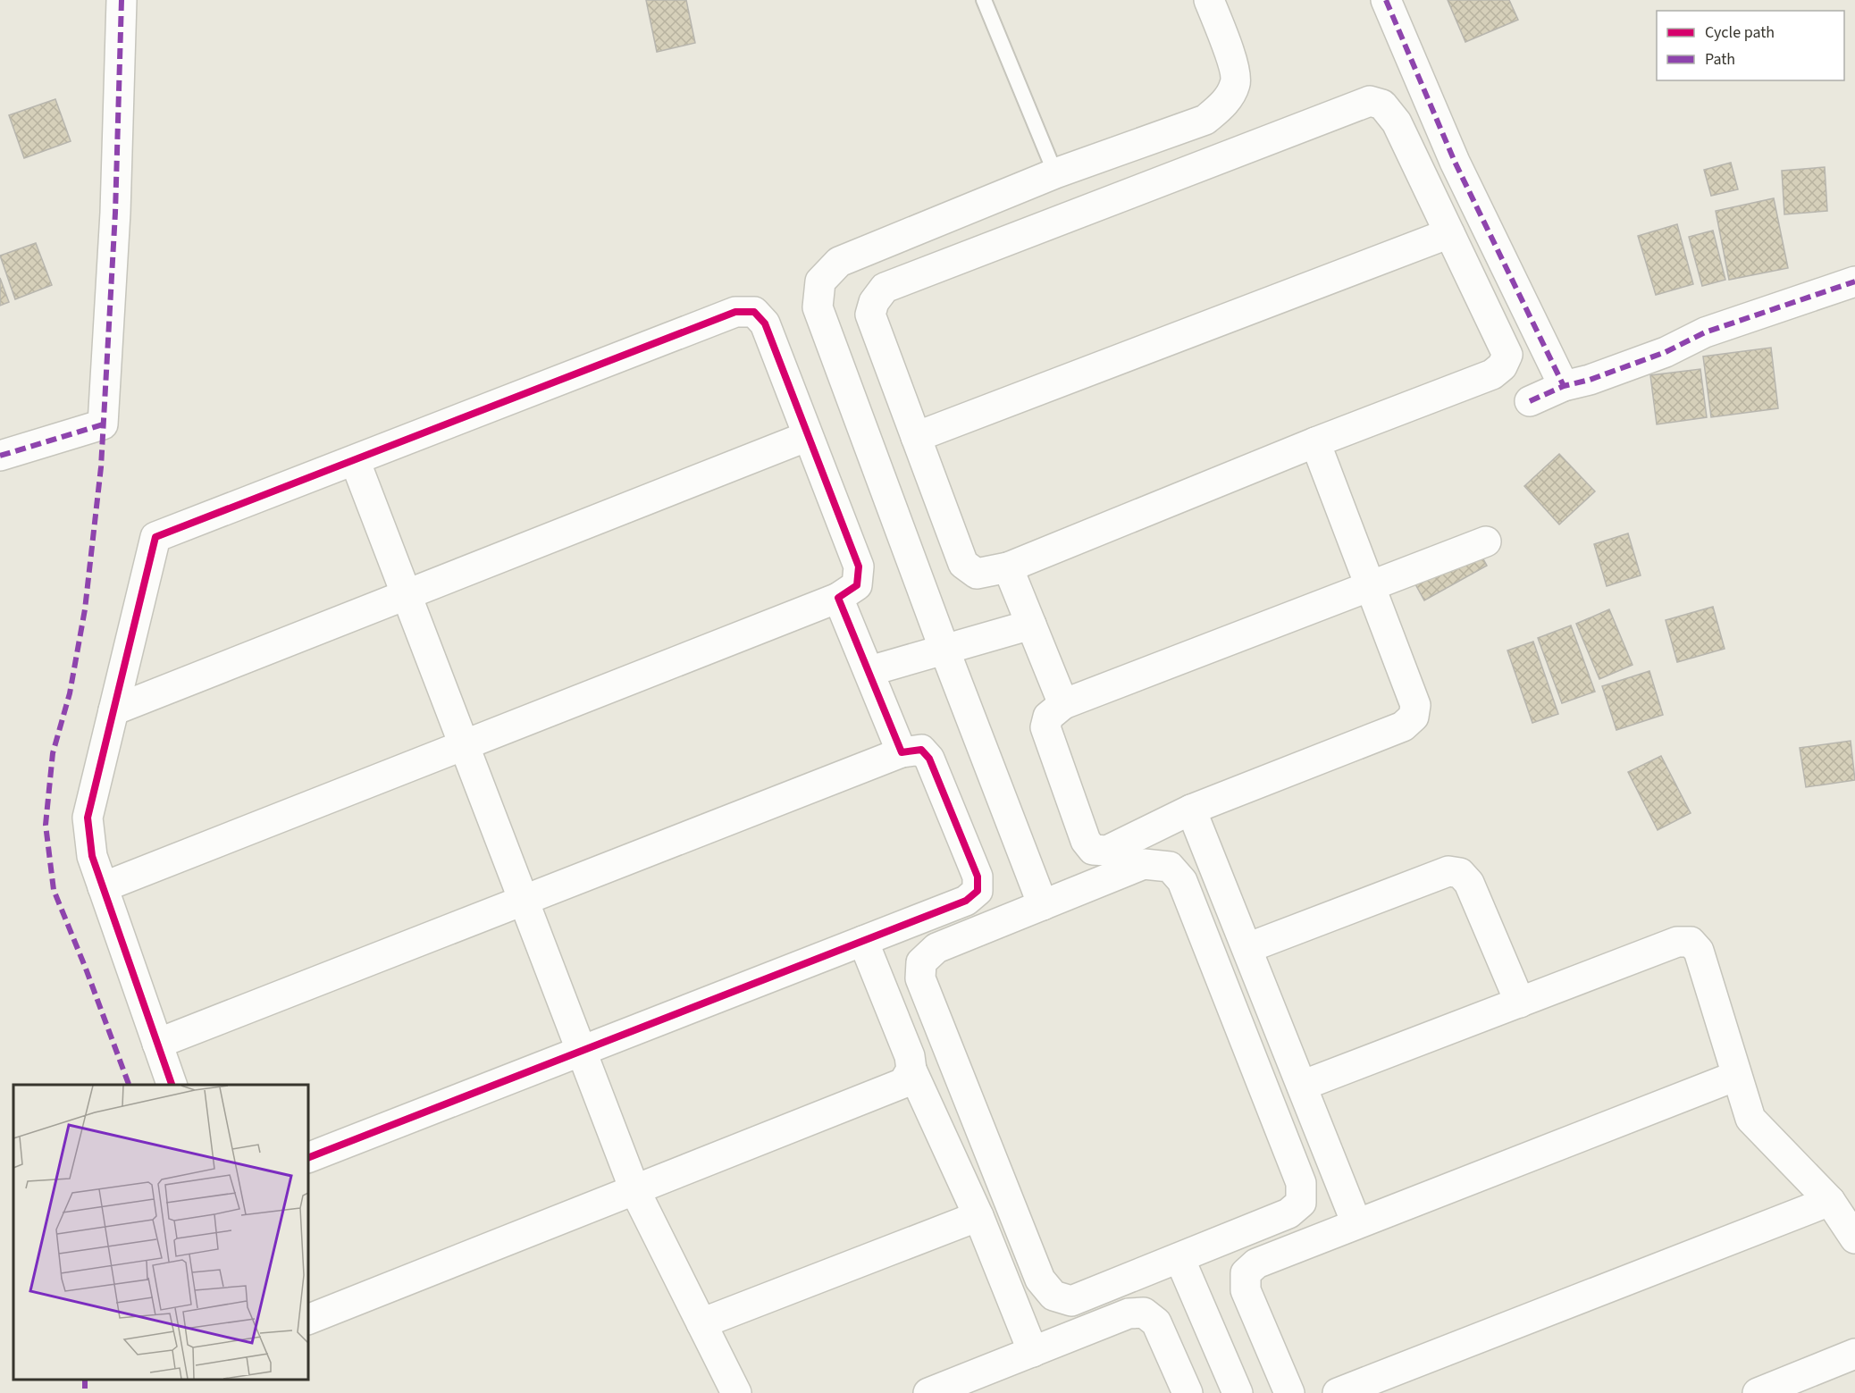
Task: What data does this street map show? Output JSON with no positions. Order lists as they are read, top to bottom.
{
  "legend": ["Cycle path", "Path"]
}
